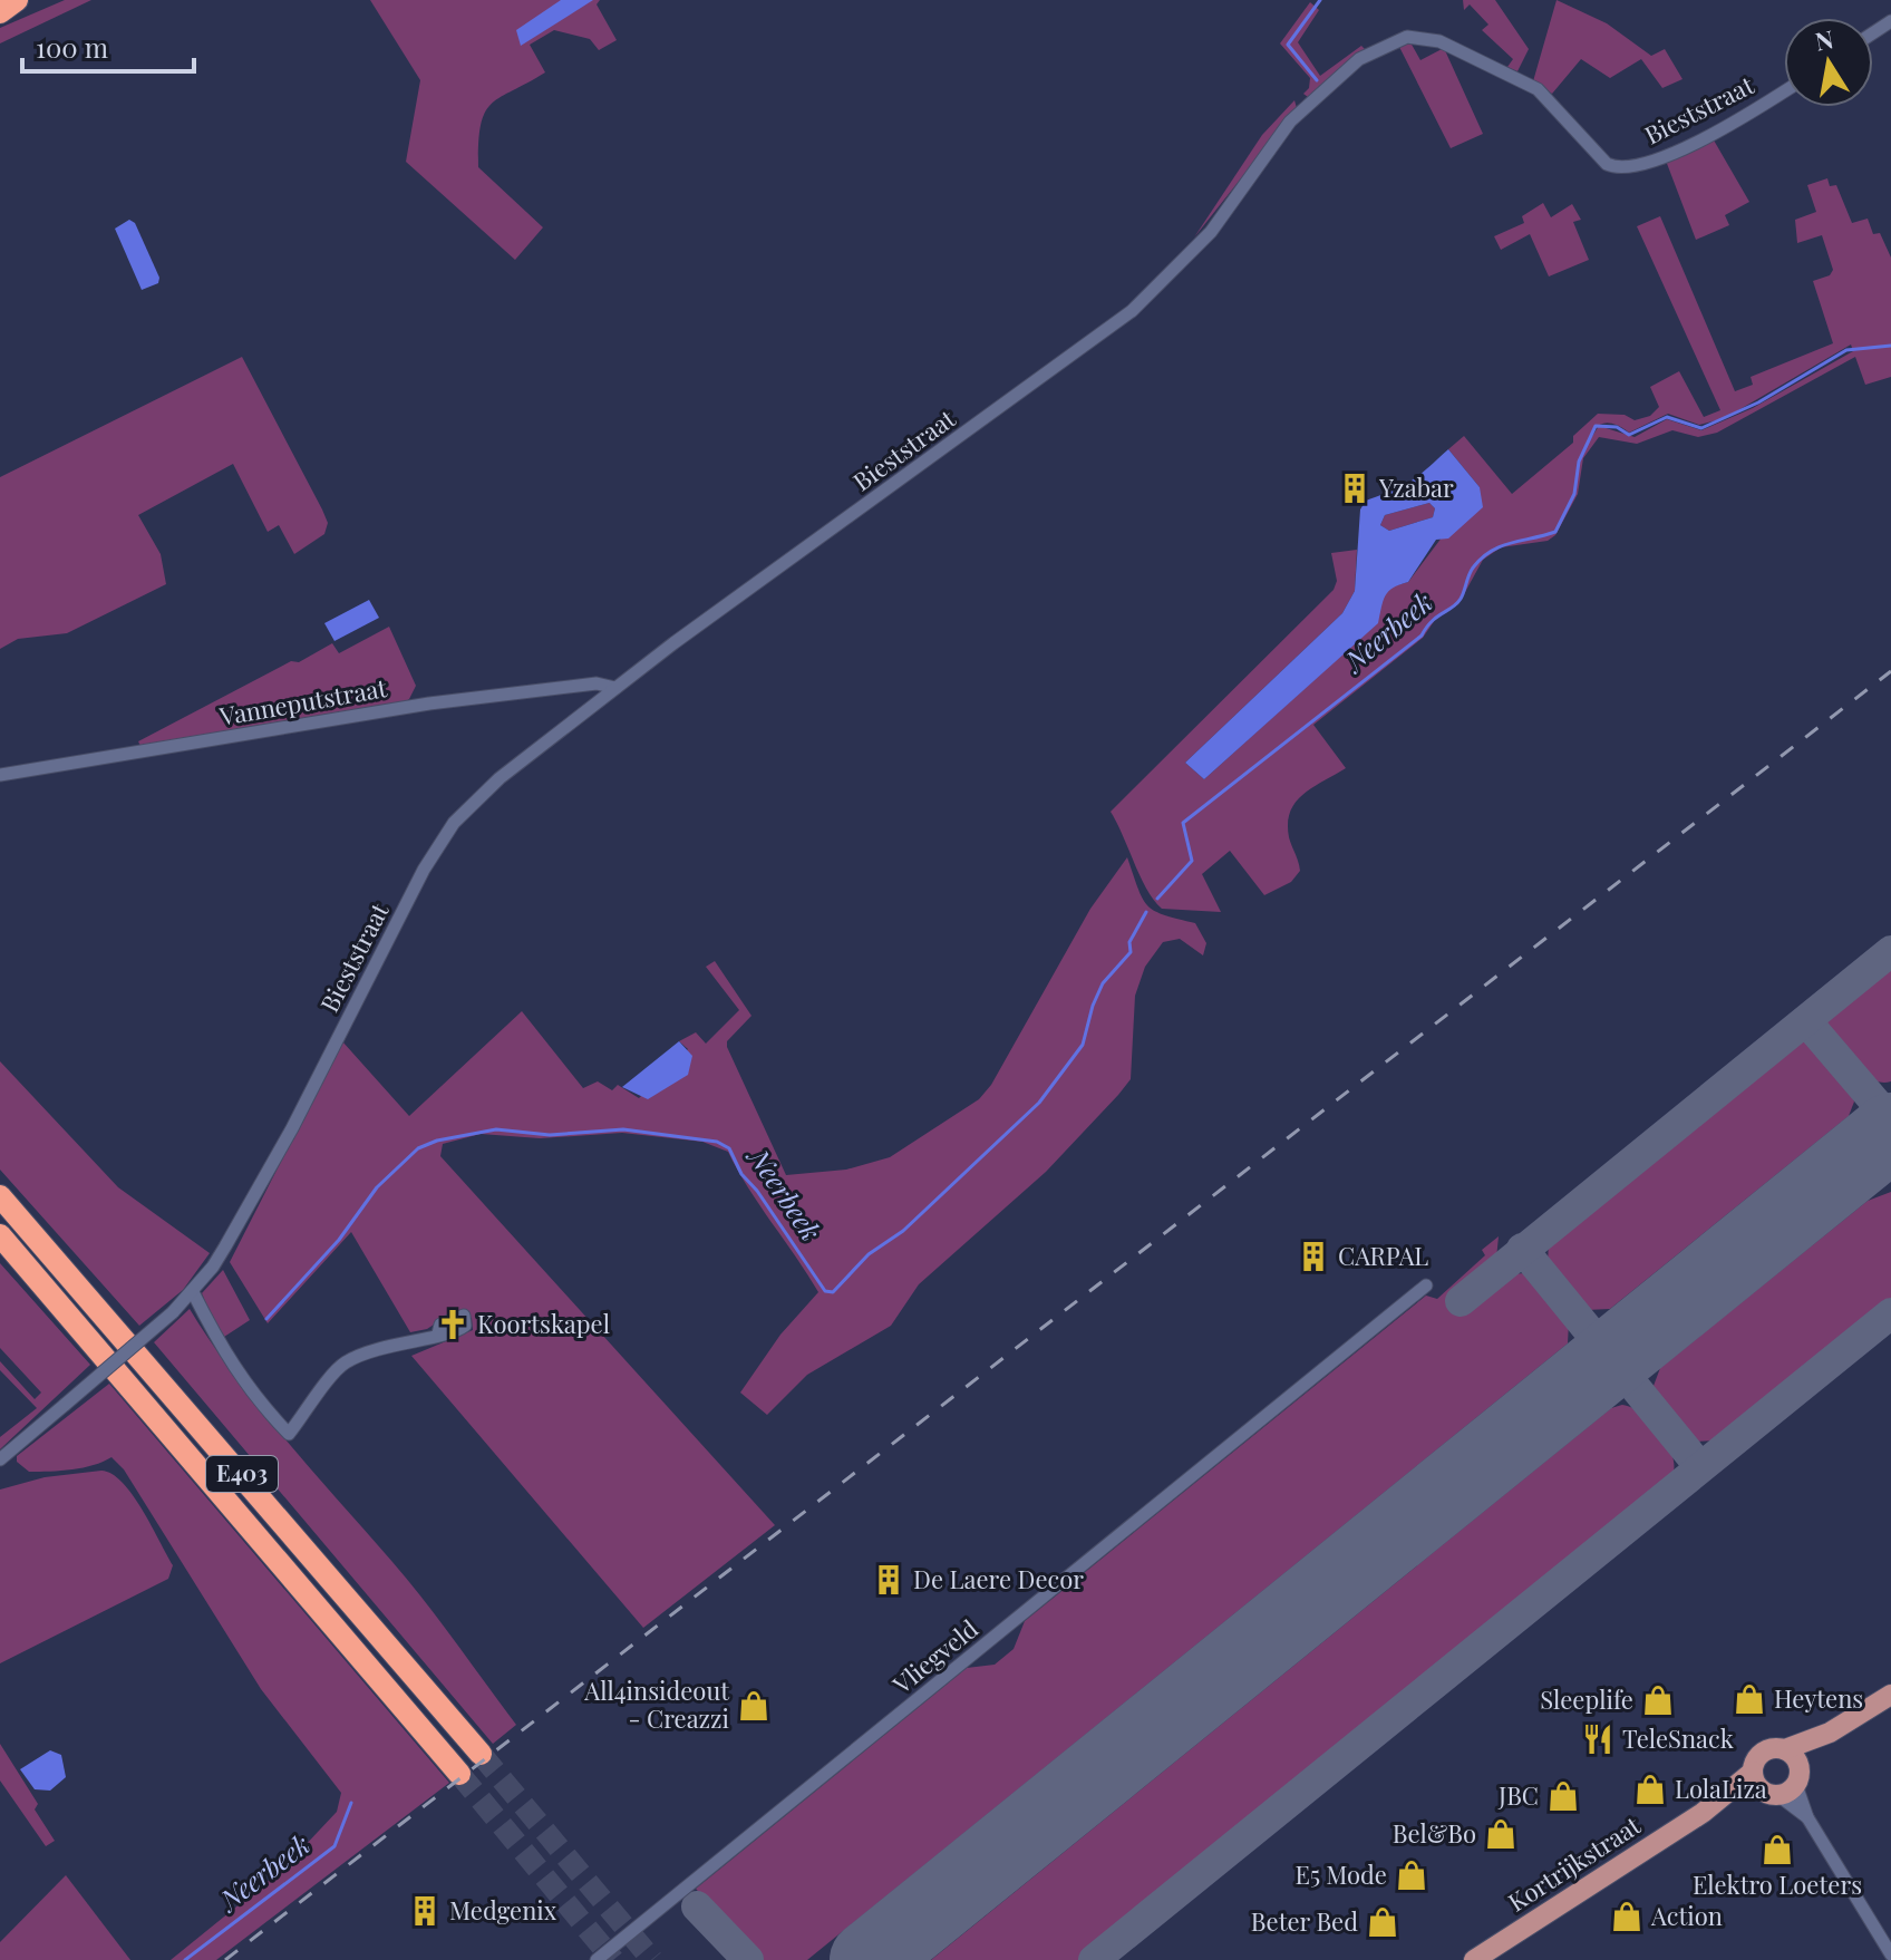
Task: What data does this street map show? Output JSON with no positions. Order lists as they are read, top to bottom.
{
  "streets": {
    "highway": ["E403"],
    "main road": ["Kortrijkstraat"],
    "street": ["Bieststraat", "Vanneputstraat", "Vliegveld"]
  },
  "crossings": [
    ["Bieststraat", "Vanneputstraat"]
  ],
  "water": ["Neerbeek"],
  "places": {
    "building": [
      "Yzabar",
      "CARPAL",
      "De Laere Decor",
      "Medgenix"
    ],
    "church": ["Koortskapel"],
    "shop": [
      "Heytens",
      "Sleeplife",
      "All4insideout - Creazzi",
      "LolaLiza",
      "JBC",
      "Bel&Bo",
      "Elektro Loeters",
      "E5 Mode",
      "Action",
      "Beter Bed"
    ],
    "restaurant": ["TeleSnack"]
  },
  "scale_bar": "100 m",
  "north": "top"
}
